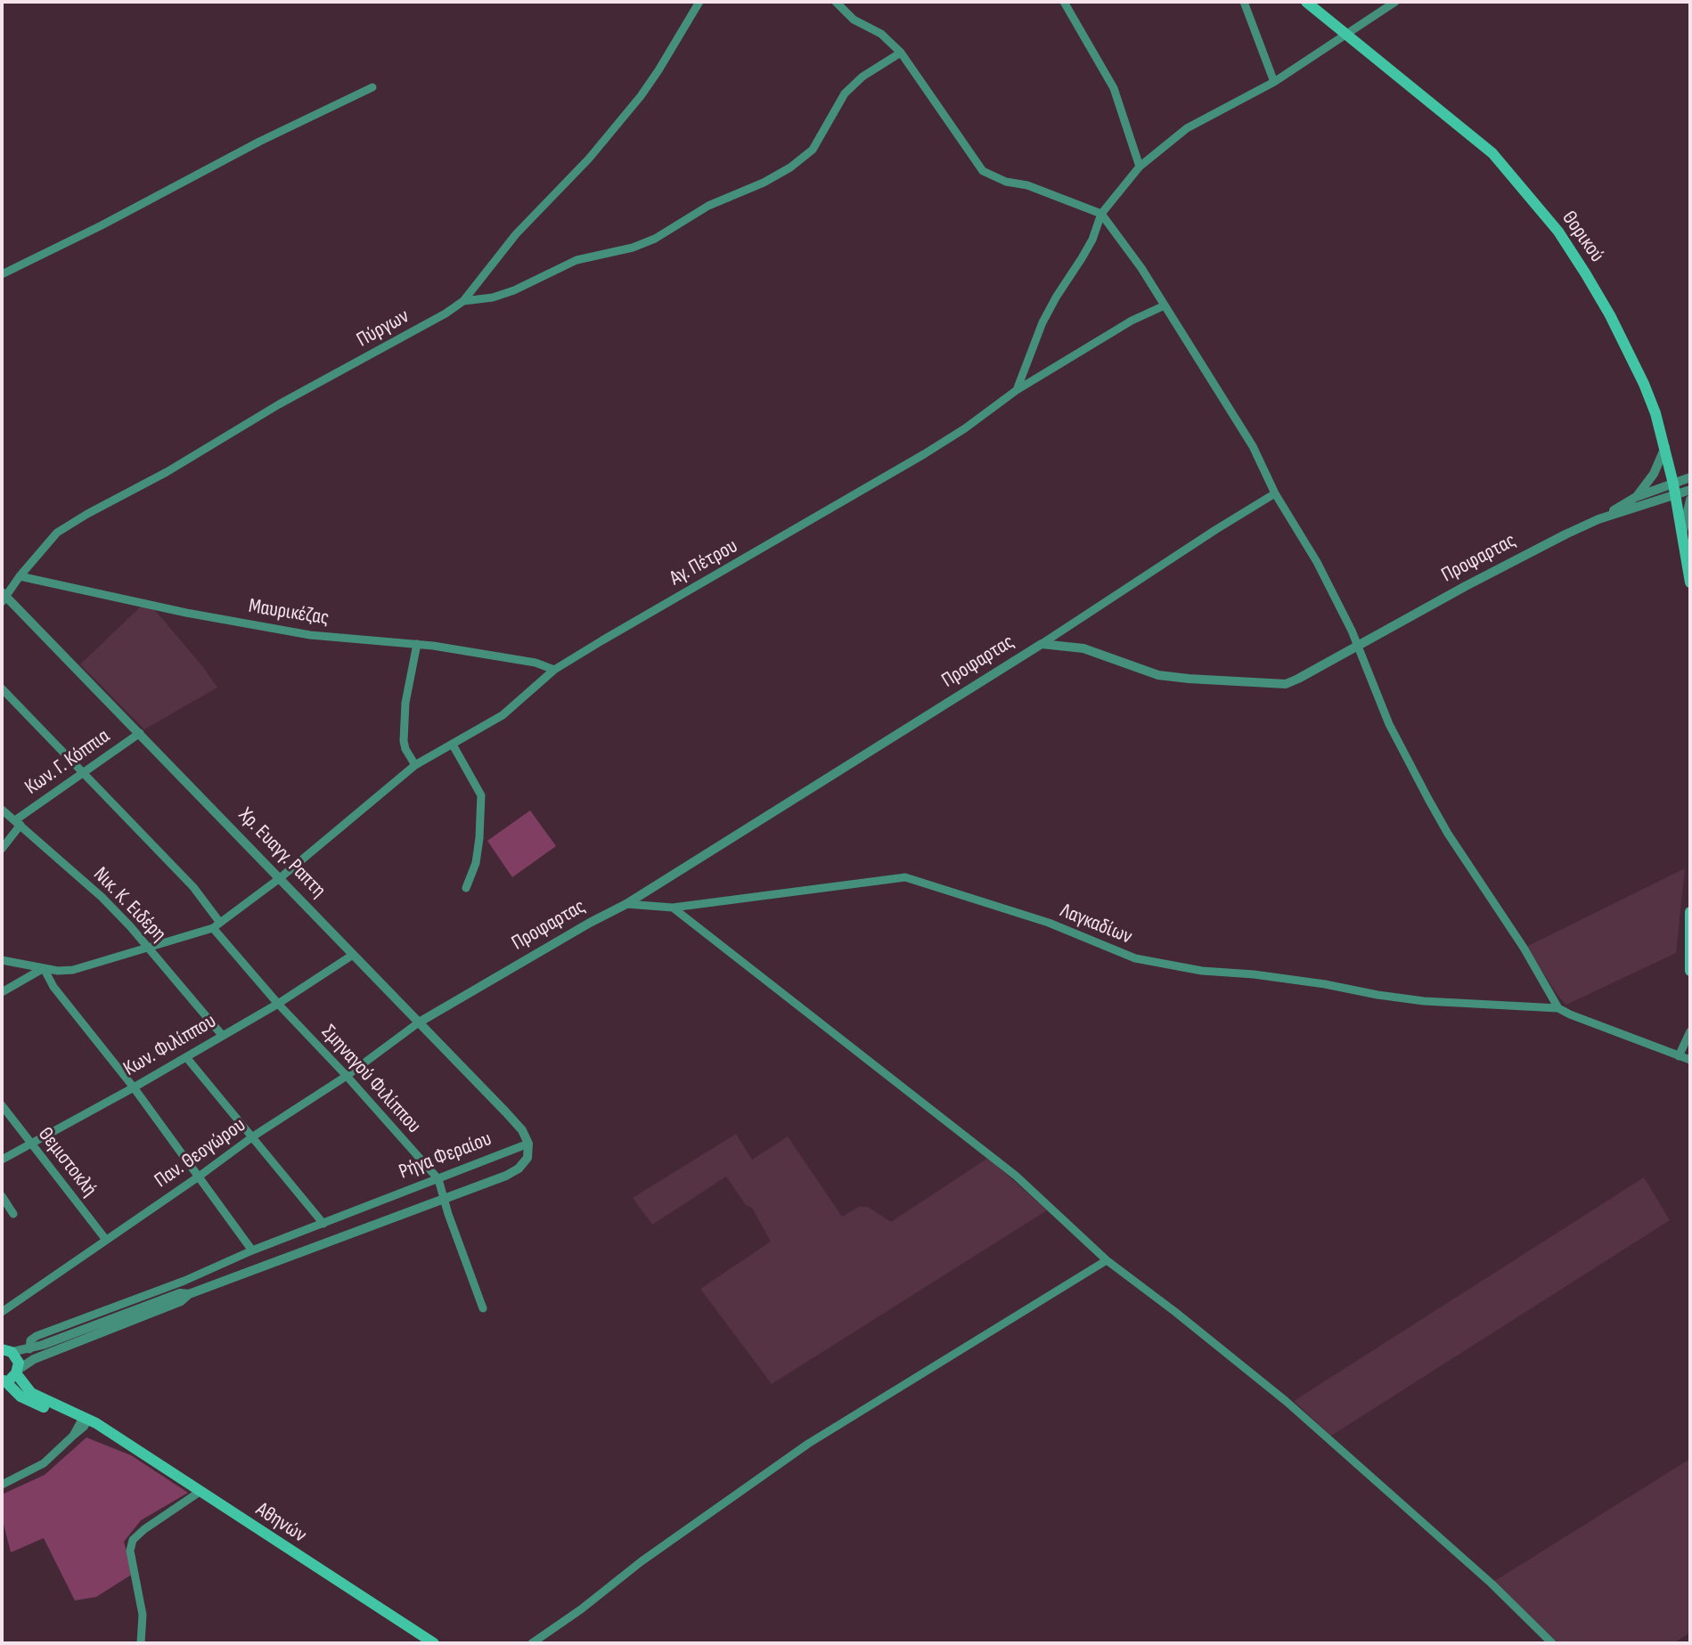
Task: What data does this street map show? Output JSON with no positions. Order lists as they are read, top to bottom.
{
  "streets": {
    "main road": ["Θορικού", "Αθηνών"],
    "street": [
      "Πύργων",
      "Προφαρτας",
      "Αγ. Πέτρου",
      "Μαυρικέζας",
      "Κων. Γ. Κόππια",
      "Χρ. Ευαγγ. Ραπτη",
      "Νικ. Κ. Ειδέρη",
      "Λαγκαδίων",
      "Κων. Φιλίππου",
      "Σμηναγού Φιλίππου",
      "Παν. Θεογώρου",
      "Ρήγα Φεραίου",
      "Θεμιστοκλή"
    ]
  },
  "crossings": [
    ["Θορικού", "Προφαρτας"],
    ["Πύργων", "Μαυρικέζας"],
    ["Πύργων", "Χρ. Ευαγγ. Ραπτη"],
    ["Προφαρτας", "Χρ. Ευαγγ. Ραπτη"],
    ["Προφαρτας", "Λαγκαδίων"],
    ["Προφαρτας", "Παν. Θεογώρου"],
    ["Αγ. Πέτρου", "Μαυρικέζας"],
    ["Αγ. Πέτρου", "Χρ. Ευαγγ. Ραπτη"],
    ["Αγ. Πέτρου", "Σμηναγού Φιλίππου"],
    ["Κων. Γ. Κόππια", "Χρ. Ευαγγ. Ραπτη"],
    ["Κων. Γ. Κόππια", "Νικ. Κ. Ειδέρη"],
    ["Κων. Γ. Κόππια", "Σμηναγού Φιλίππου"],
    ["Χρ. Ευαγγ. Ραπτη", "Κων. Φιλίππου"],
    ["Χρ. Ευαγγ. Ραπτη", "Παν. Θεογώρου"],
    ["Χρ. Ευαγγ. Ραπτη", "Ρήγα Φεραίου"],
    ["Νικ. Κ. Ειδέρη", "Κων. Φιλίππου"],
    ["Κων. Φιλίππου", "Σμηναγού Φιλίππου"],
    ["Κων. Φιλίππου", "Θεμιστοκλή"],
    ["Σμηναγού Φιλίππου", "Παν. Θεογώρου"],
    ["Σμηναγού Φιλίππου", "Ρήγα Φεραίου"],
    ["Παν. Θεογώρου", "Θεμιστοκλή"],
    ["Ρήγα Φεραίου", "Αθηνών"]
  ]
}
